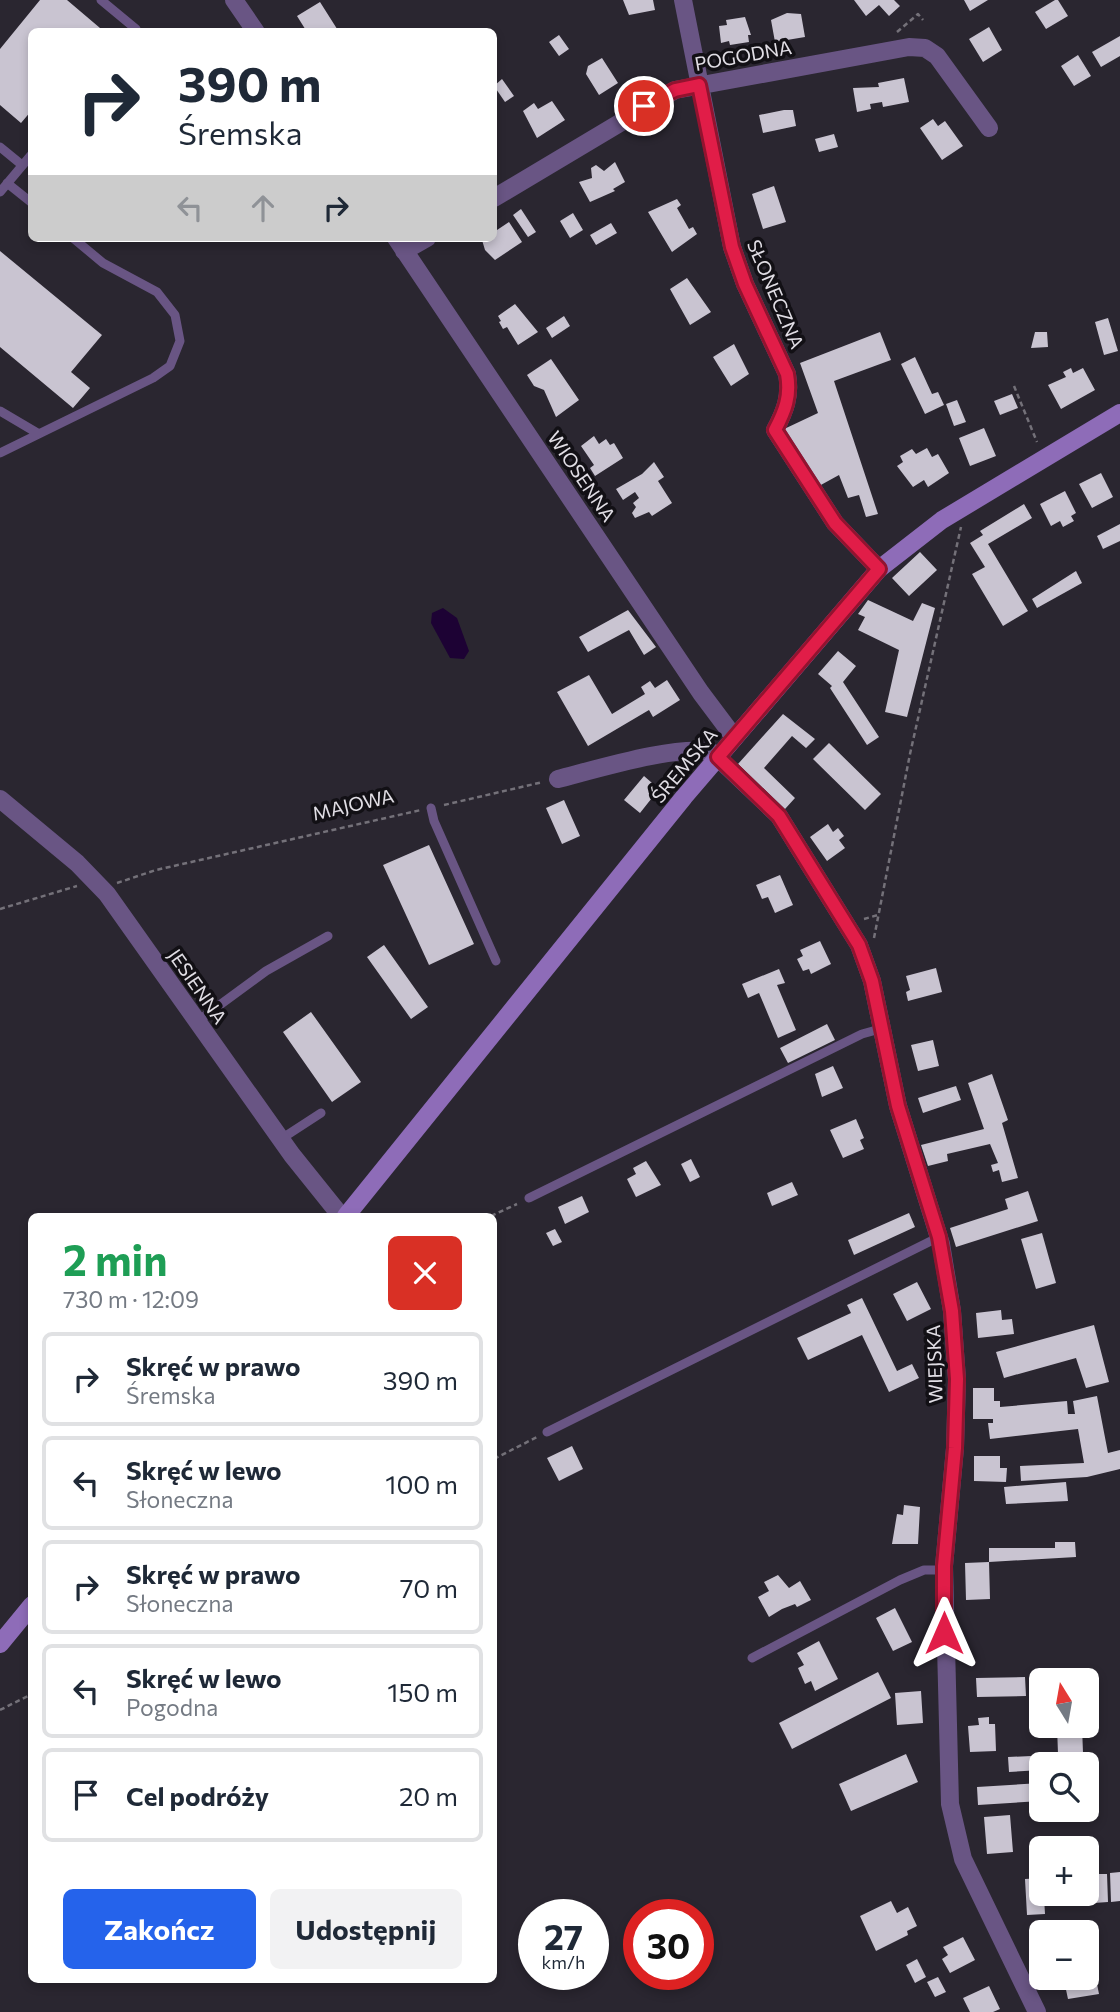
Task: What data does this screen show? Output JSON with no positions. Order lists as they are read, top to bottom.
{
  "streets": {
    "main road": ["ŚREMSKA"],
    "street": [
      "POGODNA",
      "SŁONECZNA",
      "WIOSENNA",
      "JESIENNA",
      "WIEJSKA"
    ],
    "path": ["MAJOWA"]
  },
  "crossings": [
    ["POGODNA", "SŁONECZNA"],
    ["SŁONECZNA", "ŚREMSKA"],
    ["WIOSENNA", "ŚREMSKA"],
    ["ŚREMSKA", "WIEJSKA"],
    ["MAJOWA", "JESIENNA"]
  ],
  "north": "top",
  "page": {
    "turn": ["390 m", "Śremska"],
    "heading": ["2 min", "730 m · 12:09"],
    "list": [
      {
        "name": "Skręć w prawo",
        "note": "Śremska",
        "value": "390 m"
      },
      {
        "name": "Skręć w lewo",
        "note": "Słoneczna",
        "value": "100 m"
      },
      {
        "name": "Skręć w prawo",
        "note": "Słoneczna",
        "value": "70 m"
      },
      {
        "name": "Skręć w lewo",
        "note": "Pogodna",
        "value": "150 m"
      },
      {
        "name": "Cel podróży",
        "value": "20 m"
      }
    ],
    "map_buttons": ["+", "−"],
    "buttons": ["Zakończ", "Udostępnij"],
    "speed": "27 km/h",
    "limit": "30"
  }
}
